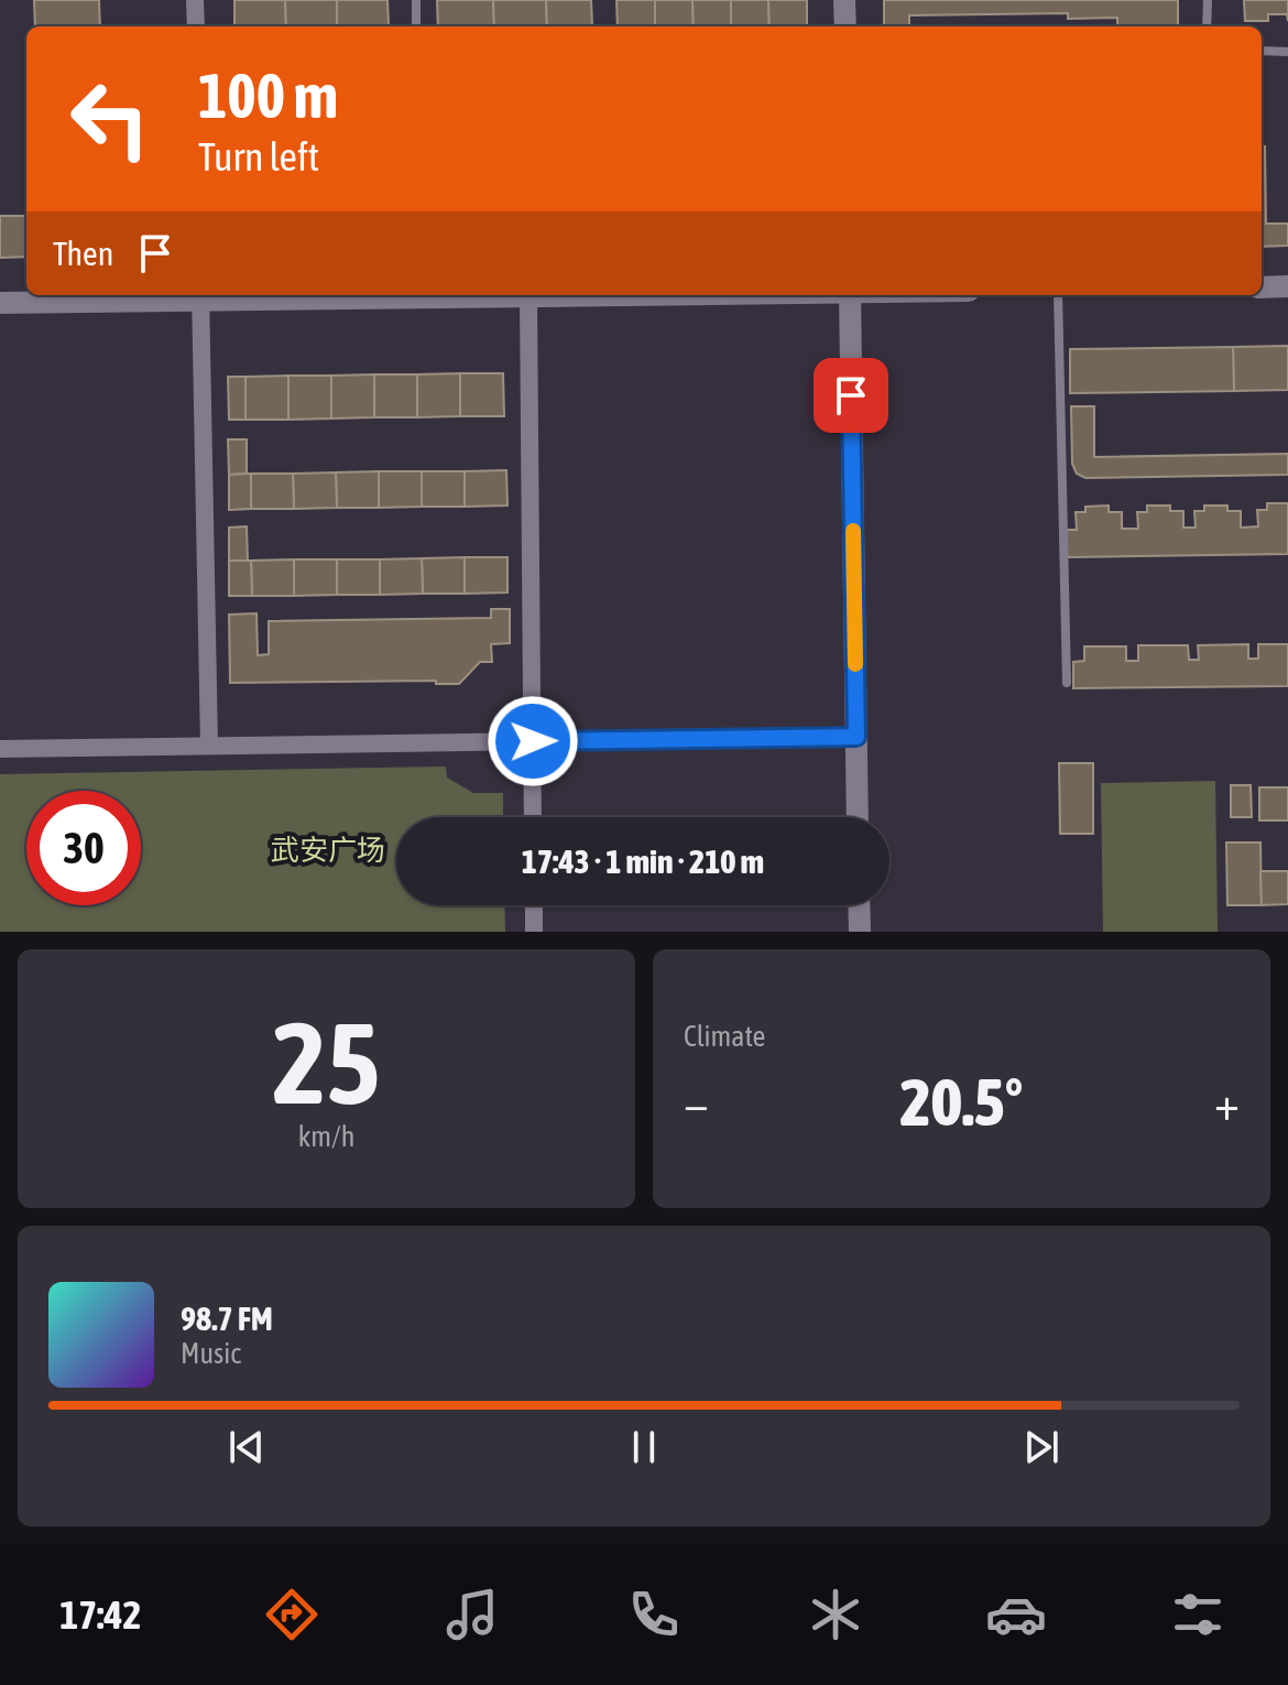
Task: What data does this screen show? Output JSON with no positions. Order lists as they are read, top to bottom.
{
  "parks": ["武安广场"],
  "page": {
    "turn": ["100 m", "Turn left"],
    "then": "Then",
    "limit": "30",
    "trip": "17:43 · 1 min · 210 m",
    "tile": [
      ["25", "km/h"],
      "Climate"
    ],
    "heat": ["−", "20.5°", "+"],
    "song": ["98.7 FM", "Music"],
    "tabs": "17:42"
  }
}
